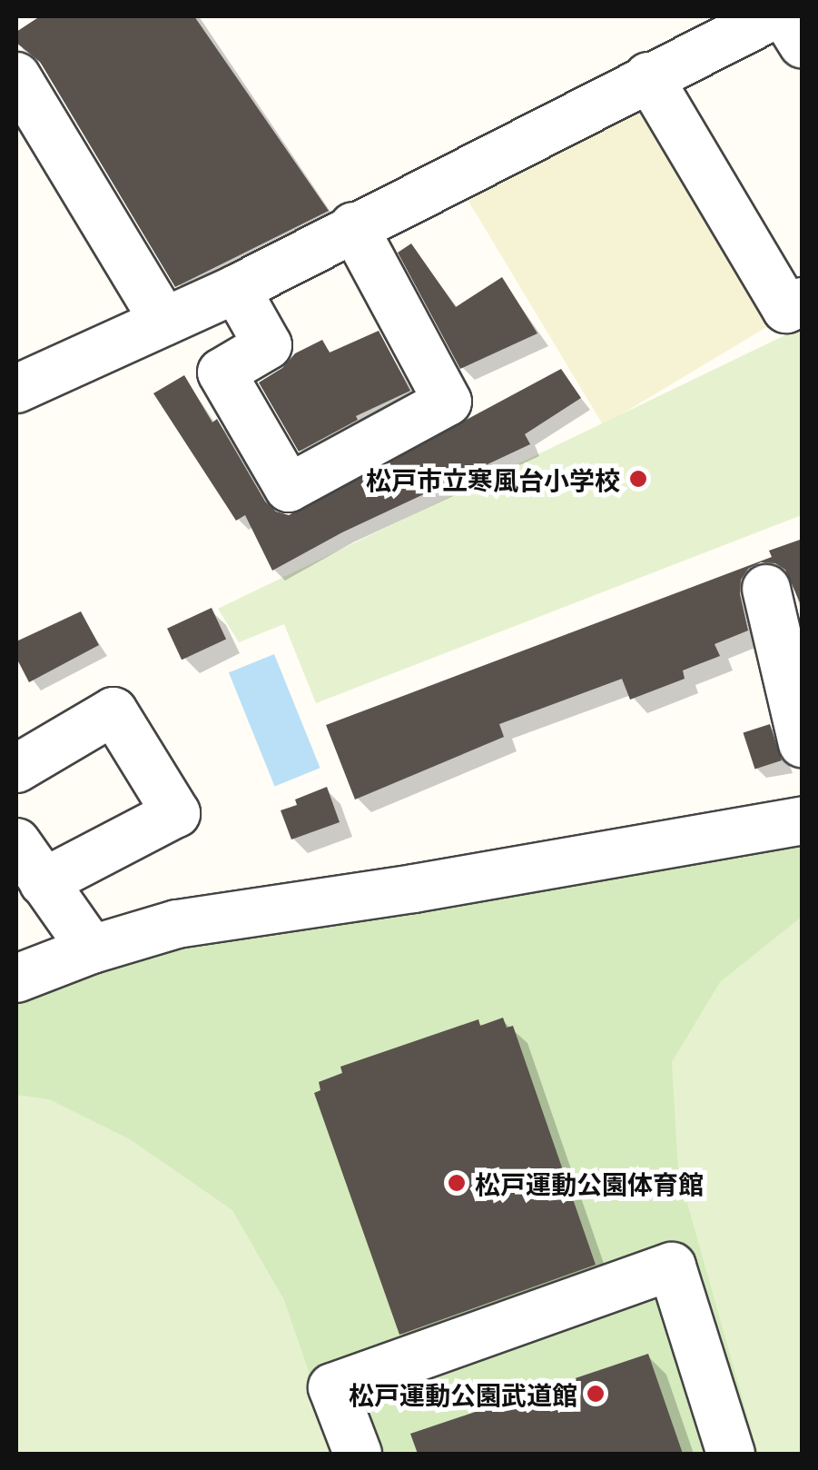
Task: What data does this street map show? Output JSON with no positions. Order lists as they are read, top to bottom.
{
  "places": ["松戸市立寒風台小学校", "松戸運動公園体育館", "松戸運動公園武道館"]
}
